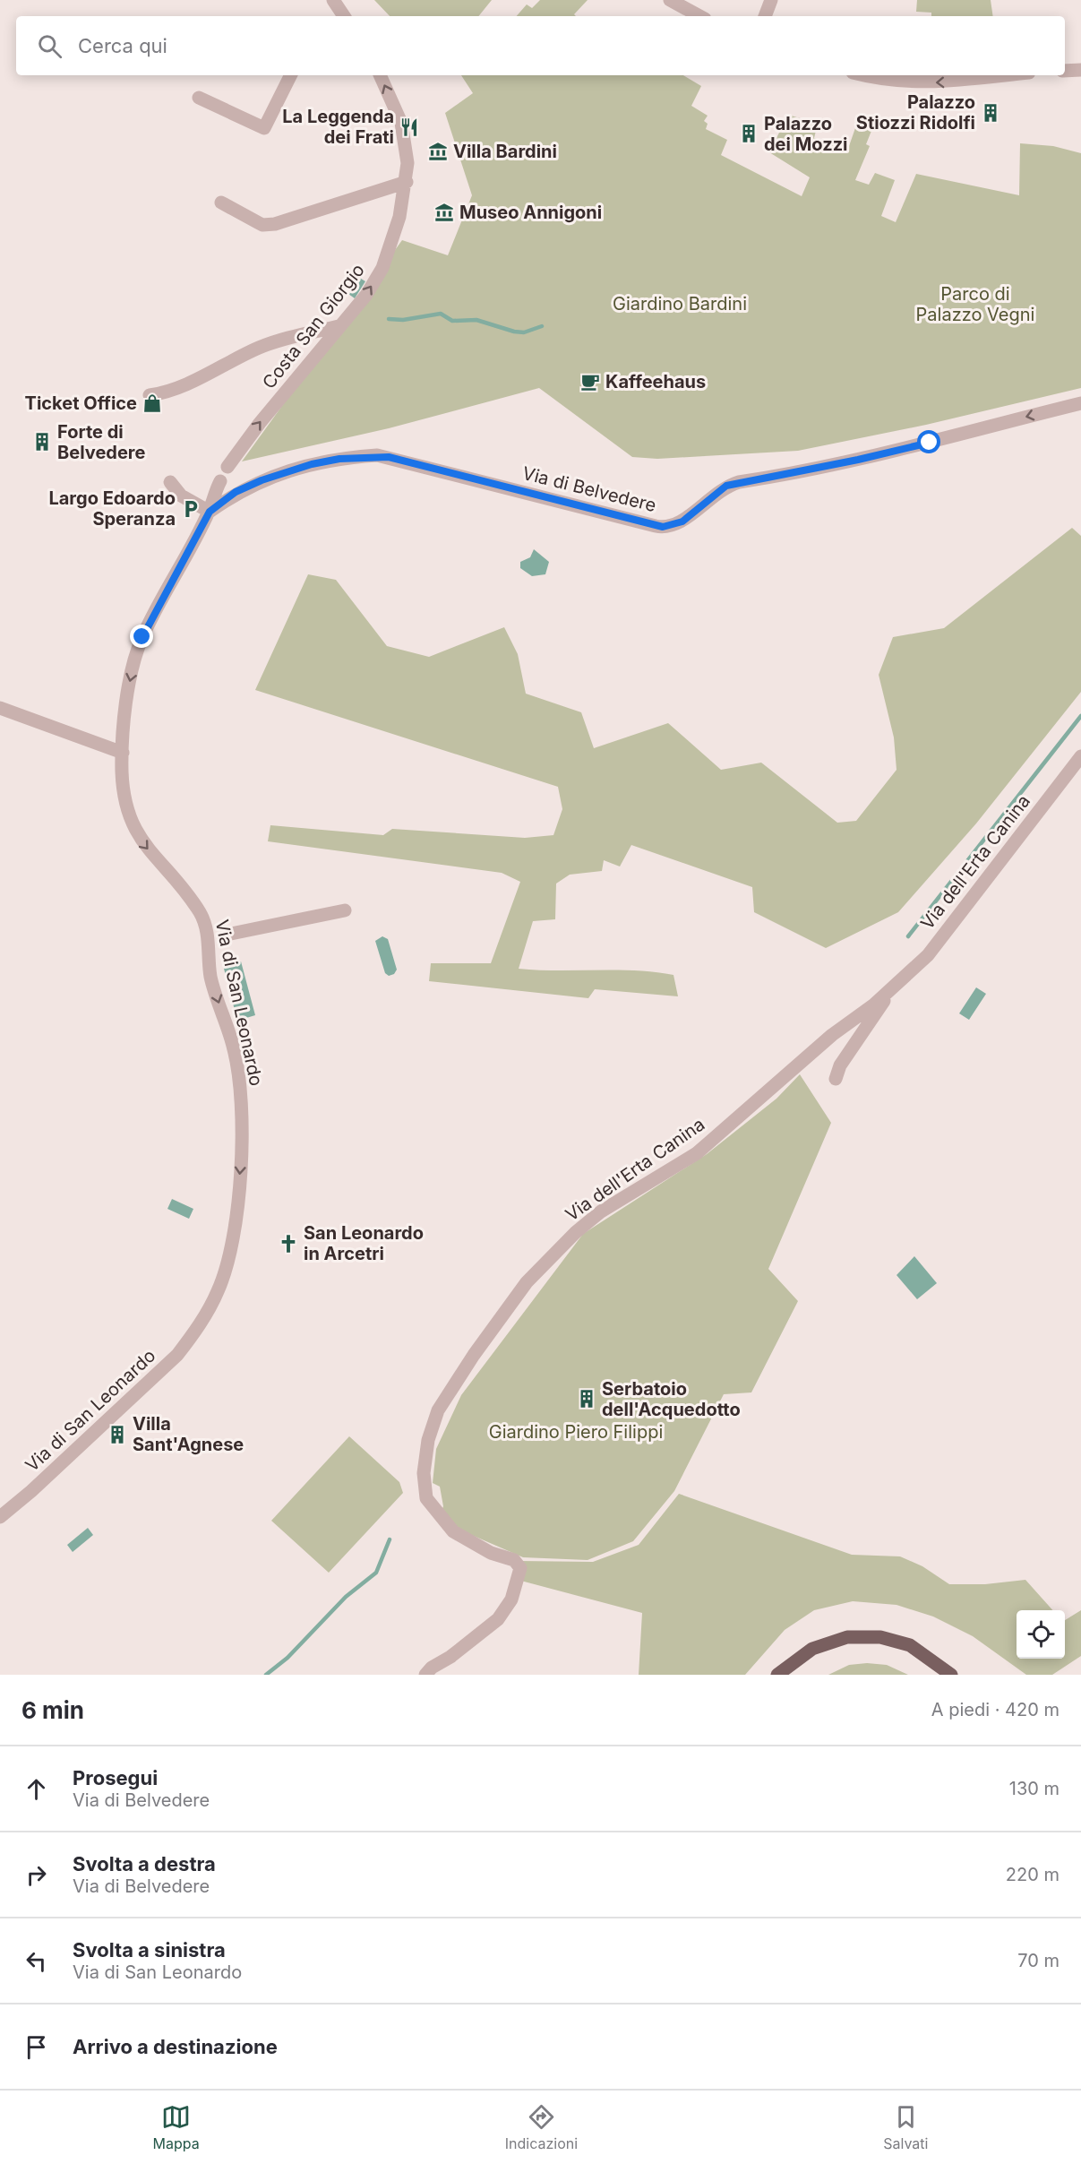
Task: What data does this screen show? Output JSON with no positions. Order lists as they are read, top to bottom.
{
  "streets": {
    "street": [
      "Costa San Giorgio",
      "Via di Belvedere",
      "Via dell'Erta Canina",
      "Via di San Leonardo"
    ]
  },
  "crossings": [
    ["Via di Belvedere", "Via di San Leonardo"]
  ],
  "one_way": ["Costa San Giorgio", "Via di Belvedere", "Via di San Leonardo"],
  "parks": ["Parco di Palazzo Vegni", "Giardino Bardini", "Giardino Piero Filippi"],
  "places": {
    "building": [
      "Palazzo Stiozzi Ridolfi",
      "Palazzo dei Mozzi",
      "Forte di Belvedere",
      "Serbatoio dell'Acquedotto",
      "Villa Sant'Agnese"
    ],
    "restaurant": ["La Leggenda dei Frati"],
    "museum": ["Villa Bardini", "Museo Annigoni"],
    "cafe": ["Kaffeehaus"],
    "shop": ["Ticket Office"],
    "parking": ["Largo Edoardo Speranza"],
    "church": ["San Leonardo in Arcetri"]
  },
  "page": {
    "search": "Cerca qui",
    "heading": ["6 min", "A piedi · 420 m"],
    "list": [
      ["Prosegui", "Via di Belvedere", "130 m"],
      ["Svolta a destra", "Via di Belvedere", "220 m"],
      ["Svolta a sinistra", "Via di San Leonardo", "70 m"],
      "Arrivo a destinazione"
    ],
    "nav": ["Mappa", "Indicazioni", "Salvati"]
  }
}
